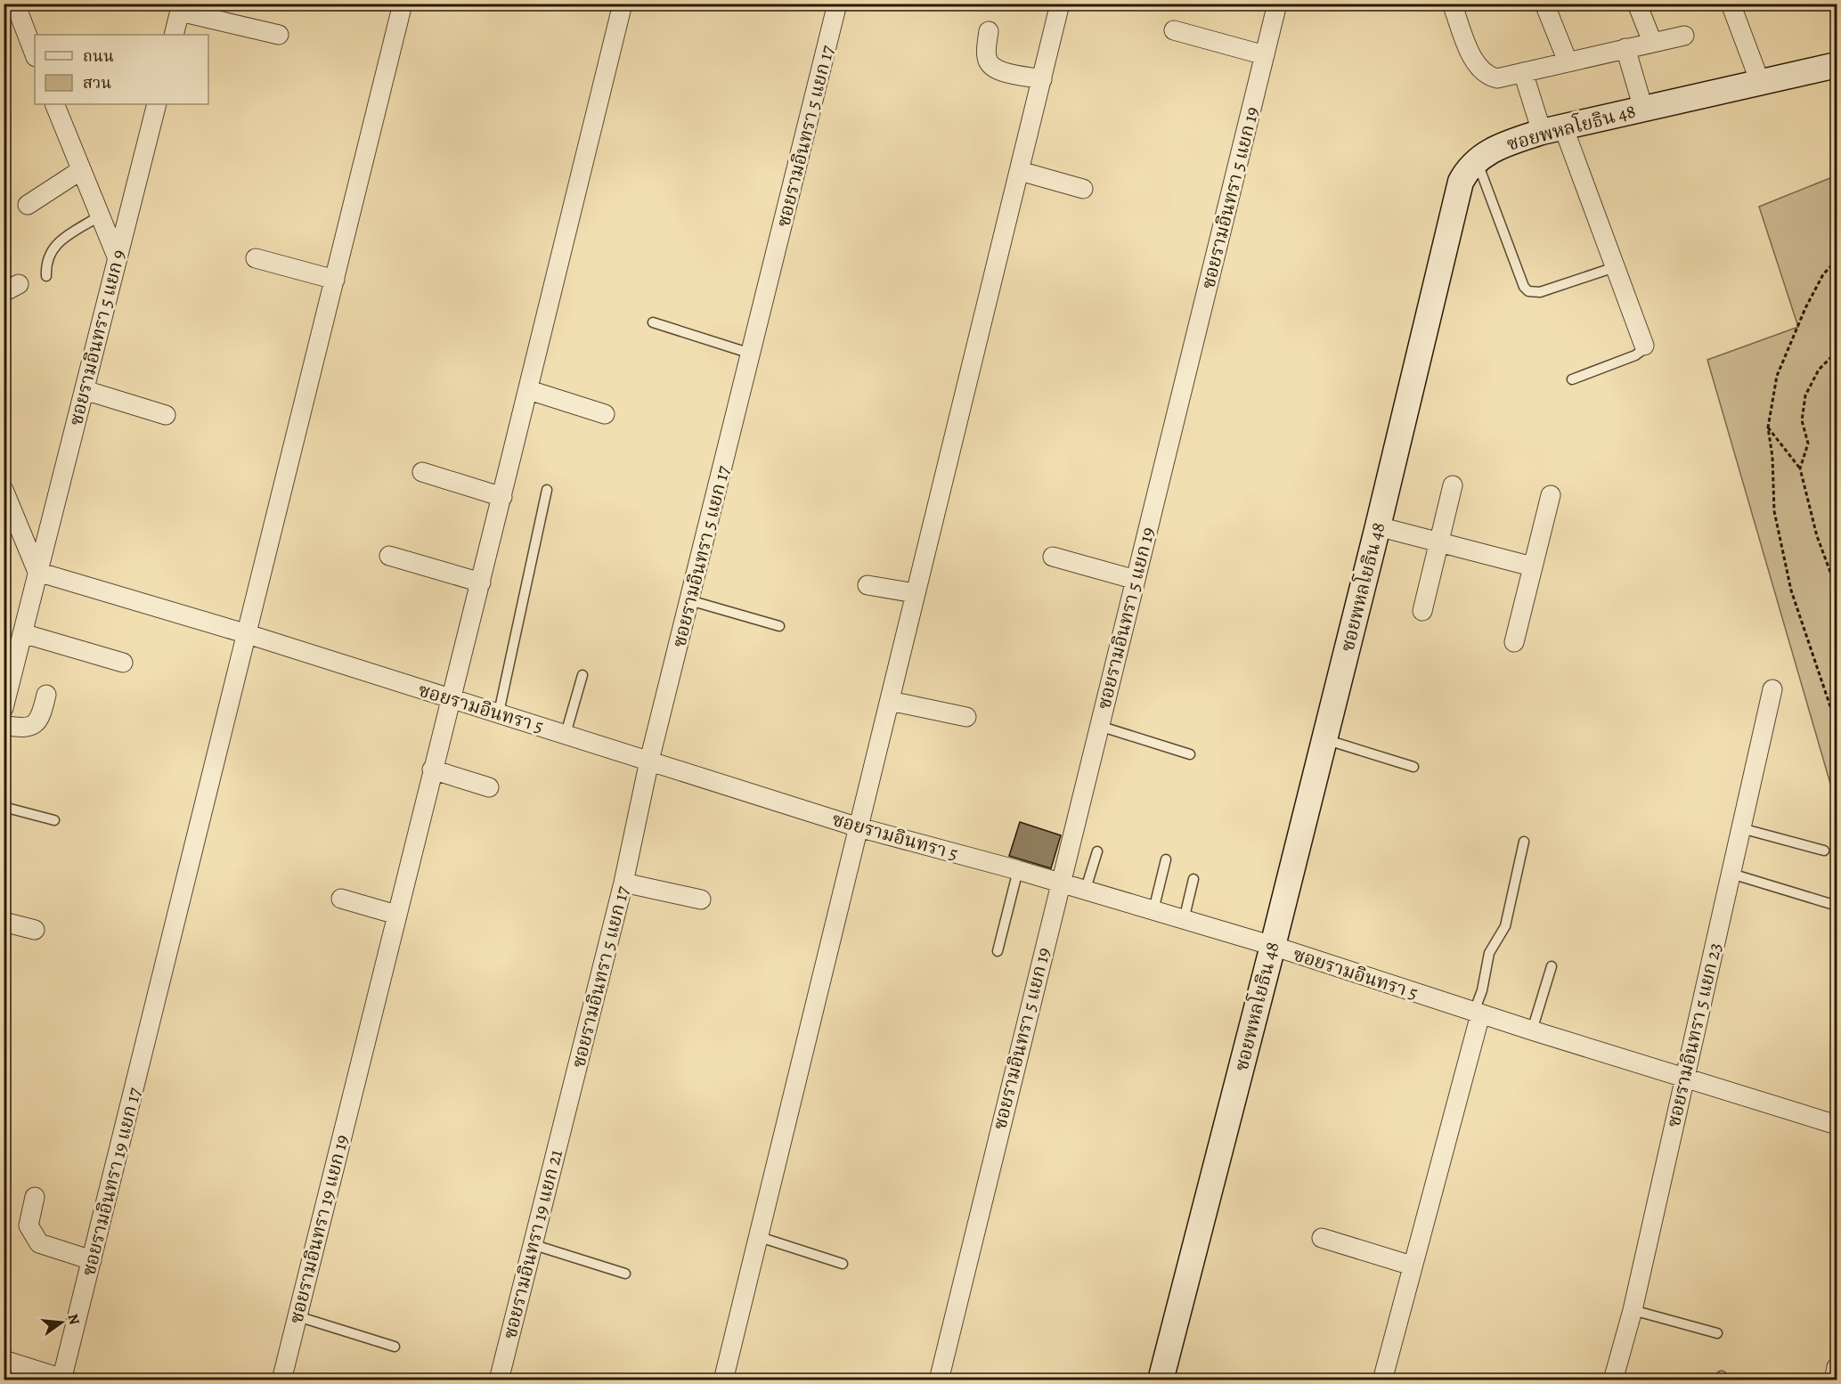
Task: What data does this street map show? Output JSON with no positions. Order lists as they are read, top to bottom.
{
  "streets": {
    "street": [
      "ซอยพหลโยธิน 48",
      "ซอยรามอินทรา 5 แยก 17",
      "ซอยรามอินทรา 5 แยก 19",
      "ซอยรามอินทรา 5 แยก 9",
      "ซอยรามอินทรา 5",
      "ซอยรามอินทรา 5 แยก 23",
      "ซอยรามอินทรา 19 แยก 17",
      "ซอยรามอินทรา 19 แยก 19",
      "ซอยรามอินทรา 19 แยก 21"
    ]
  },
  "crossings": [
    ["ซอยพหลโยธิน 48", "ซอยรามอินทรา 5"],
    ["ซอยรามอินทรา 5 แยก 17", "ซอยรามอินทรา 5"],
    ["ซอยรามอินทรา 5 แยก 17", "ซอยรามอินทรา 19 แยก 21"],
    ["ซอยรามอินทรา 5 แยก 19", "ซอยรามอินทรา 5"],
    ["ซอยรามอินทรา 5 แยก 9", "ซอยรามอินทรา 5"],
    ["ซอยรามอินทรา 5", "ซอยรามอินทรา 5 แยก 23"],
    ["ซอยรามอินทรา 5", "ซอยรามอินทรา 19 แยก 17"],
    ["ซอยรามอินทรา 5", "ซอยรามอินทรา 19 แยก 19"]
  ],
  "legend": ["ถนน", "สวน"],
  "north": "right"
}
